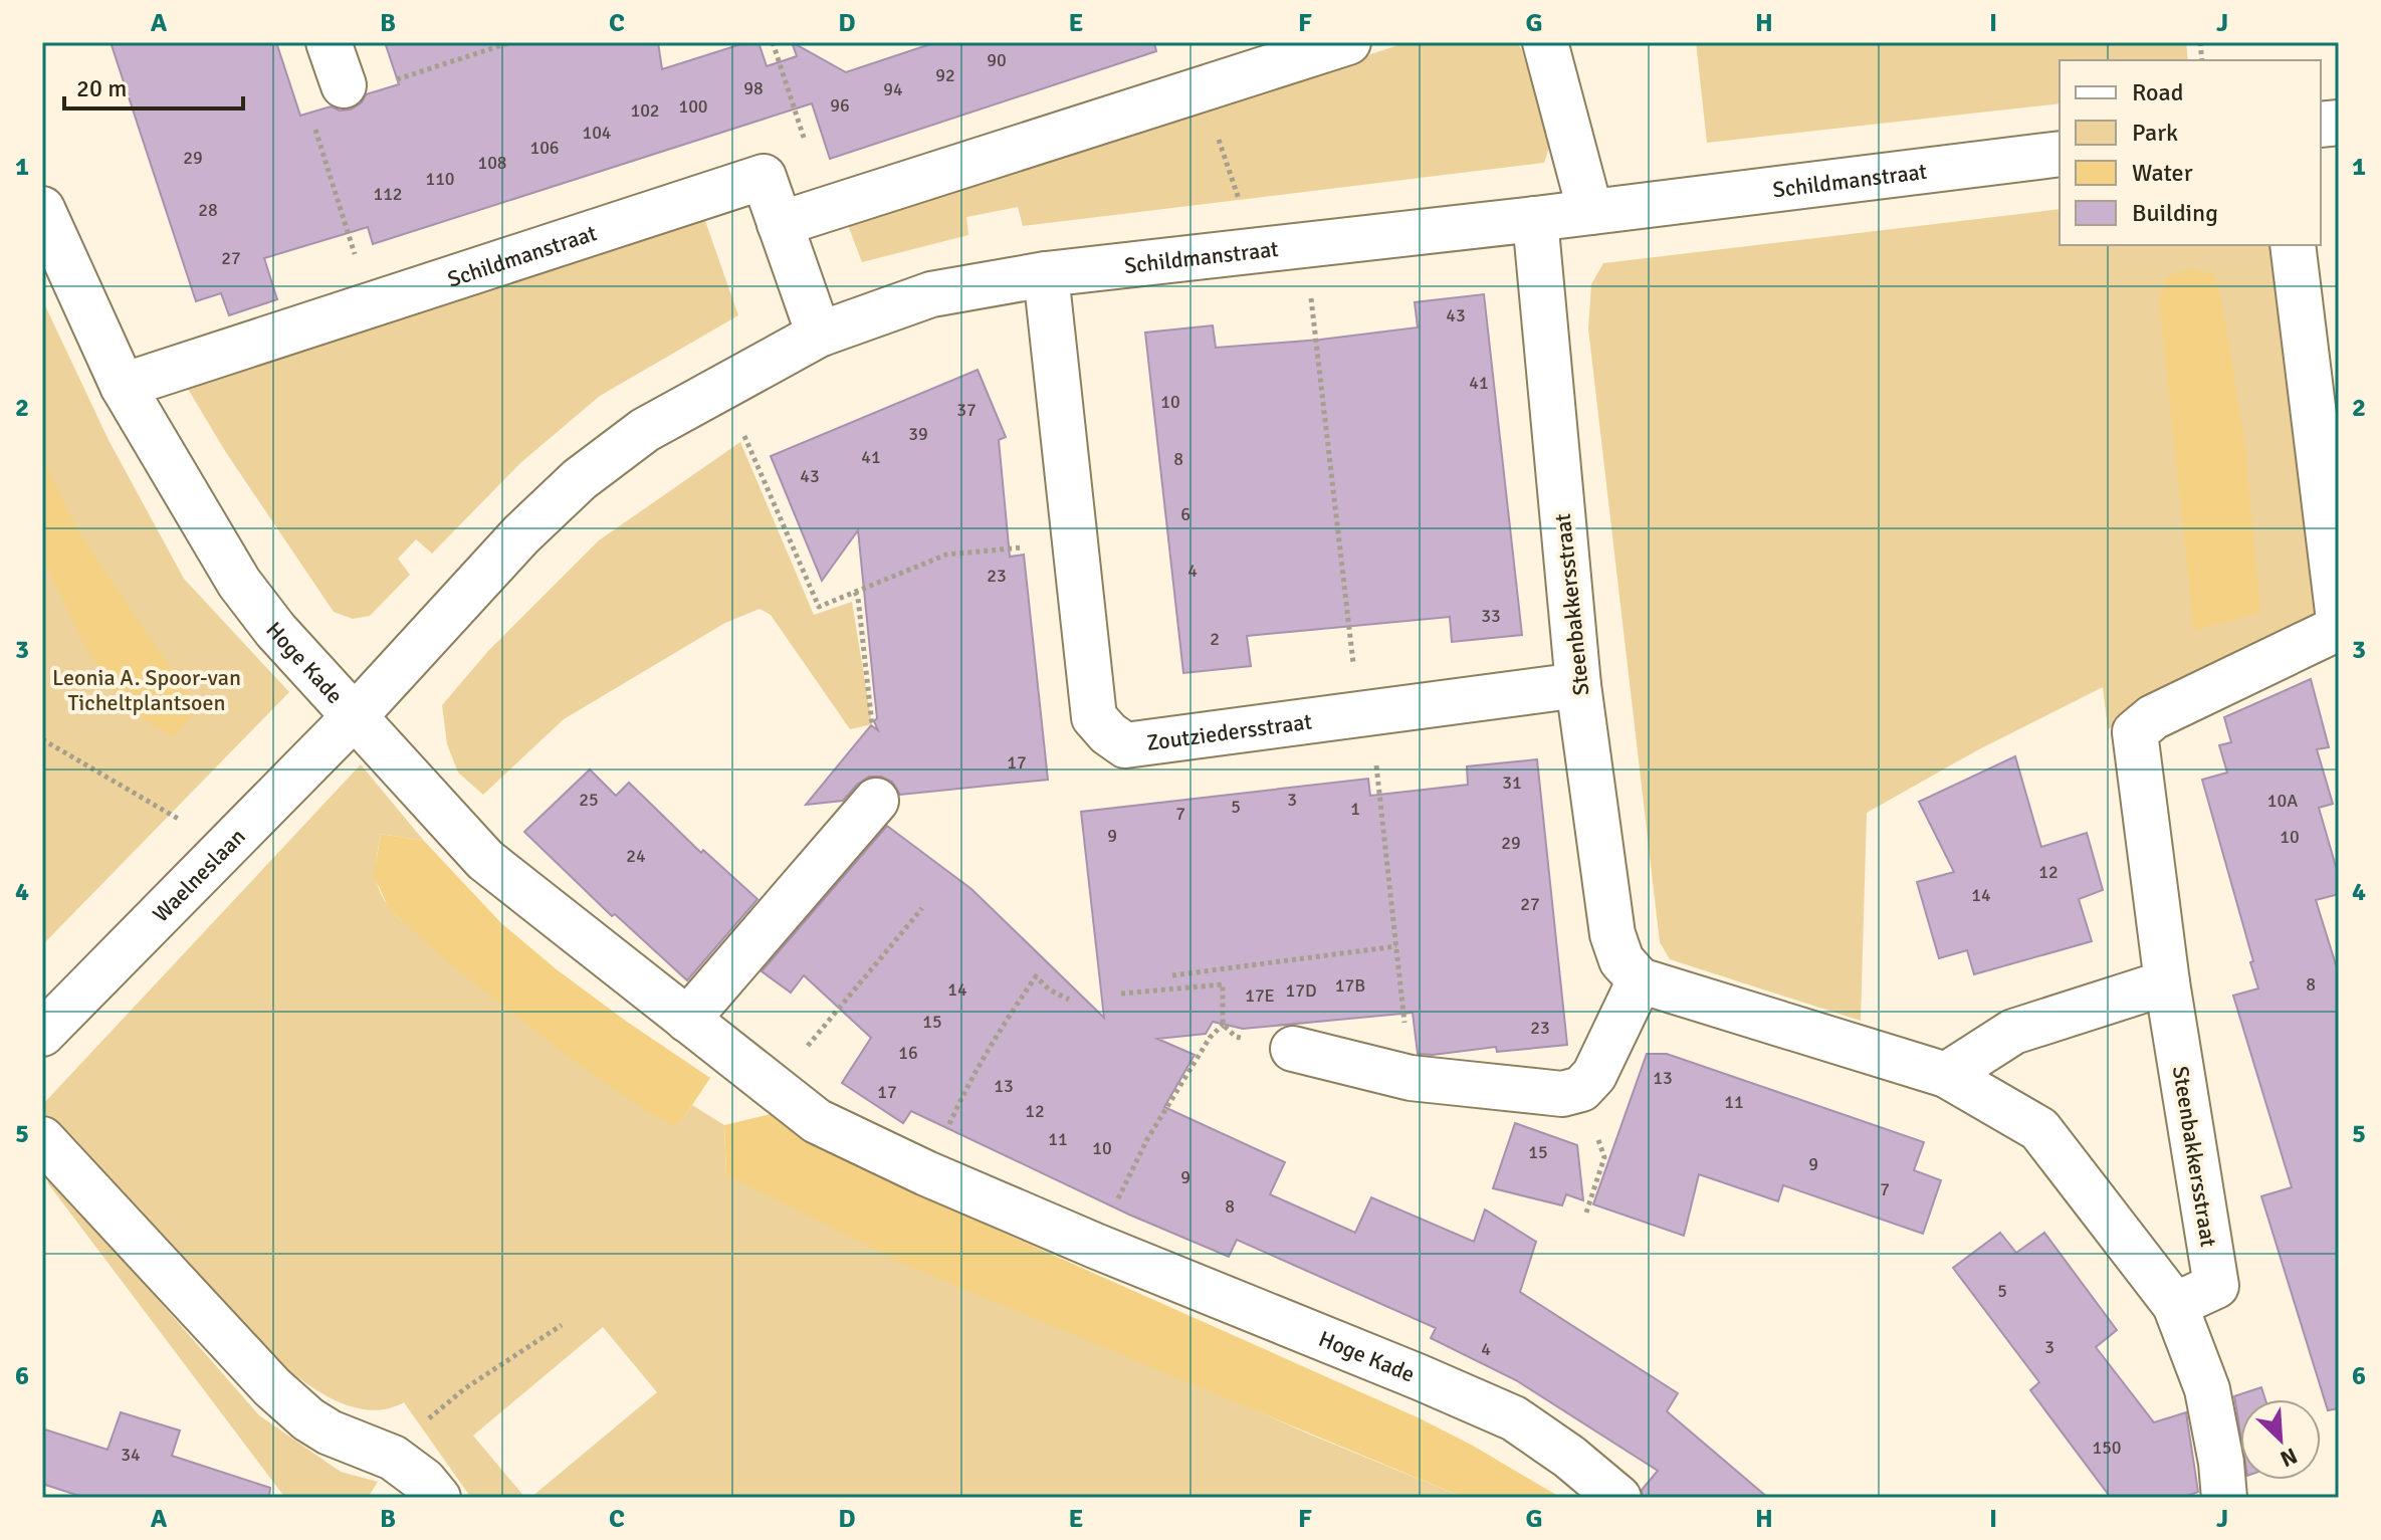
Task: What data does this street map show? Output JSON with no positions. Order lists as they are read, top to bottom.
{
  "streets": {
    "street": [
      "Schildmanstraat",
      "Steenbakkersstraat",
      "Hoge Kade",
      "Zoutziedersstraat",
      "Waelneslaan"
    ]
  },
  "crossings": [
    ["Schildmanstraat", "Steenbakkersstraat"],
    ["Schildmanstraat", "Hoge Kade"],
    ["Schildmanstraat", "Zoutziedersstraat"],
    ["Schildmanstraat", "Waelneslaan"],
    ["Steenbakkersstraat", "Zoutziedersstraat"],
    ["Hoge Kade", "Waelneslaan"]
  ],
  "parks": ["Leonia A. Spoor-van Ticheltplantsoen"],
  "house_numbers": [
    "90",
    "92",
    "98",
    "94",
    "96",
    "100",
    "102",
    "104",
    "106",
    "29",
    "108",
    "110",
    "112",
    "28",
    "27",
    "43",
    "41",
    "10",
    "37",
    "39",
    "41",
    "8",
    "43",
    "6",
    "4",
    "23",
    "33",
    "2",
    "17",
    "31",
    "25",
    "3",
    "10A",
    "5",
    "1",
    "7",
    "9",
    "10",
    "29",
    "24",
    "12",
    "14",
    "27",
    "8",
    "17B",
    "14",
    "17D",
    "17E",
    "15",
    "23",
    "16",
    "13",
    "13",
    "17",
    "11",
    "12",
    "11",
    "10",
    "15",
    "9",
    "9",
    "7",
    "8",
    "5",
    "3",
    "4",
    "150",
    "34"
  ],
  "legend": [
    "Road",
    "Park",
    "Water",
    "Building"
  ],
  "scale_bar": "20 m",
  "north": "bottom right",
  "grid": {
    "columns": [
      "A",
      "B",
      "C",
      "D",
      "E",
      "F",
      "G",
      "H",
      "I",
      "J"
    ],
    "rows": [
      "1",
      "2",
      "3",
      "4",
      "5",
      "6"
    ]
  }
}
